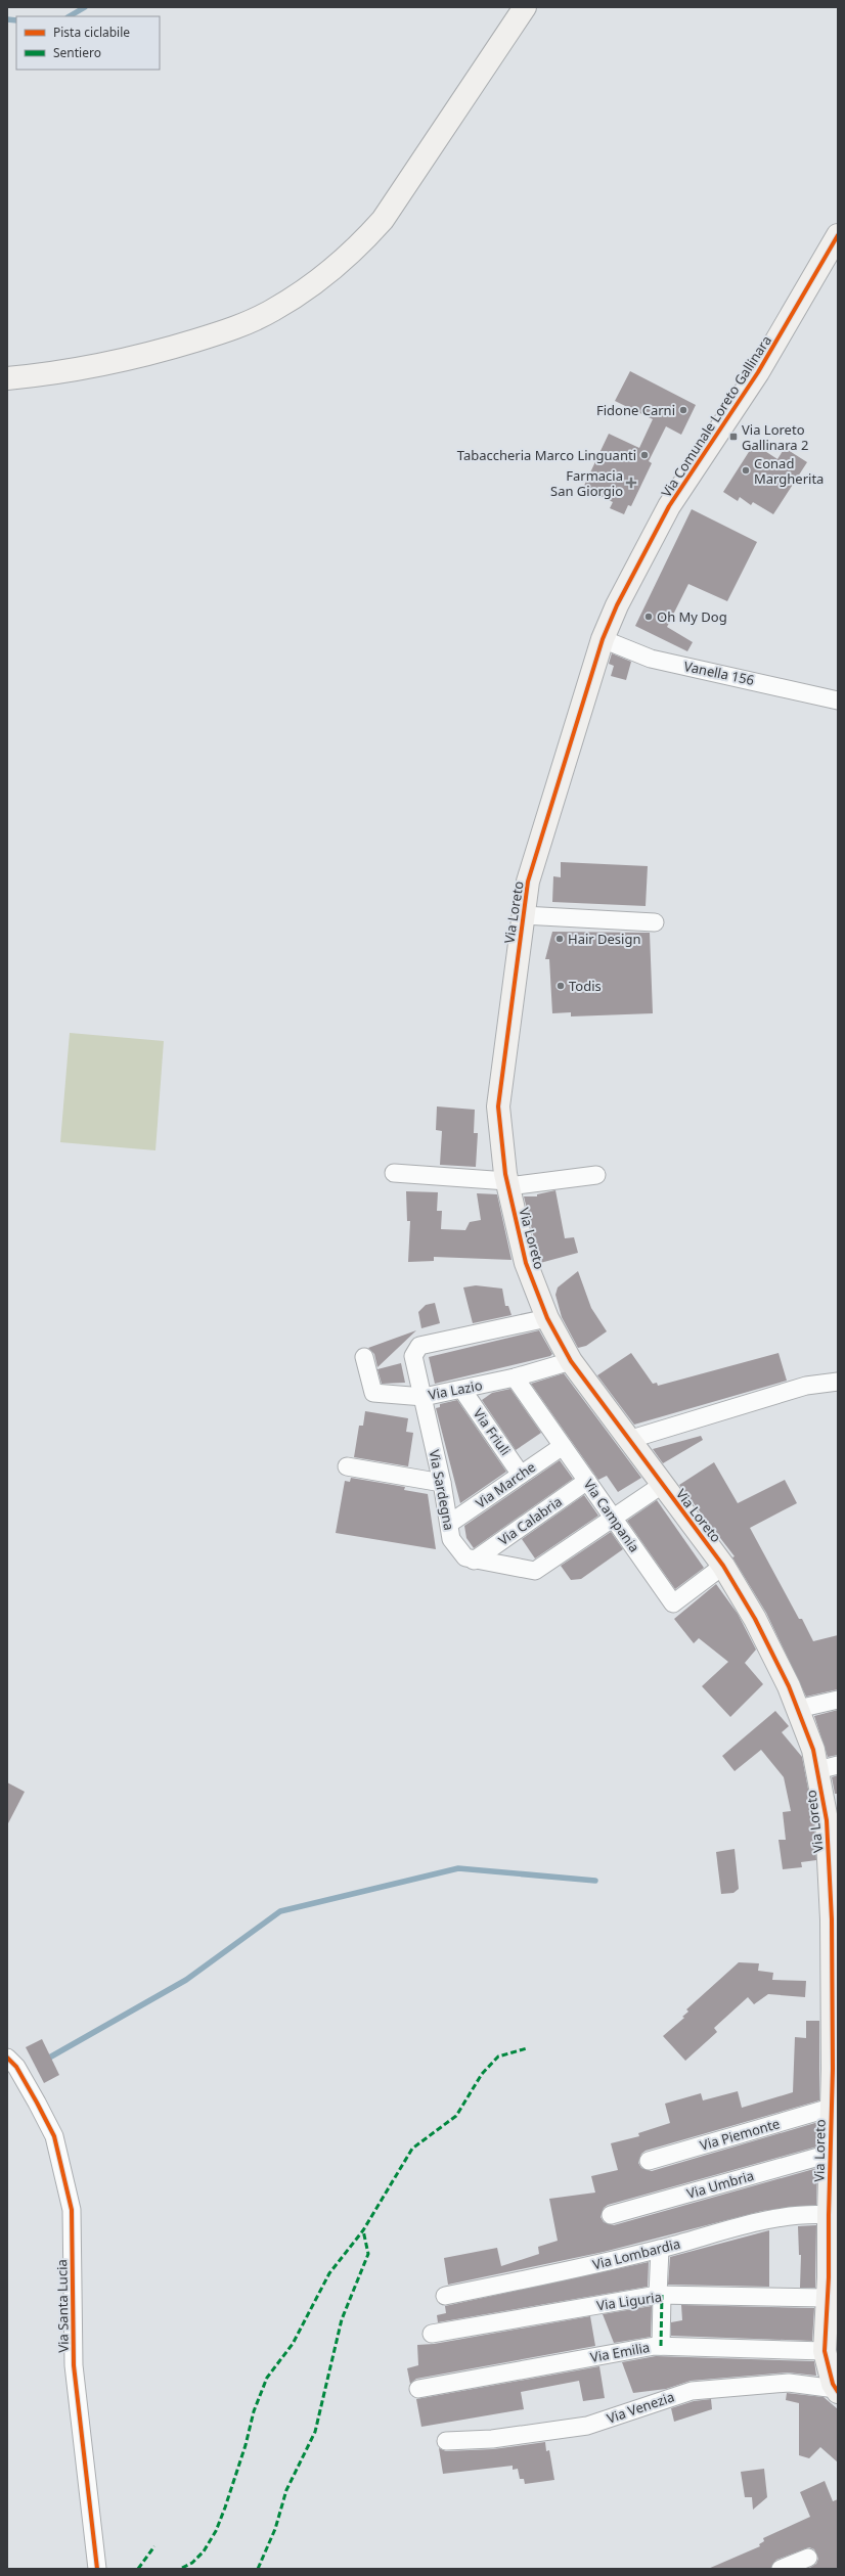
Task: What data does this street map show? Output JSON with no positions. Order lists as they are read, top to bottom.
{
  "streets": {
    "street": [
      "Via Comunale Loreto Gallinara",
      "Vanella 156",
      "Via Loreto",
      "Via Lazio",
      "Via Friuli",
      "Via Marche",
      "Via Sardegna",
      "Via Campania",
      "Via Calabria",
      "Via Piemonte",
      "Via Umbria",
      "Via Lombardia",
      "Via Liguria",
      "Via Santa Lucia",
      "Via Emilia",
      "Via Venezia"
    ]
  },
  "crossings": [
    ["Via Comunale Loreto Gallinara", "Vanella 156"],
    ["Via Comunale Loreto Gallinara", "Via Loreto"],
    ["Via Loreto", "Via Lazio"],
    ["Via Loreto", "Via Sardegna"],
    ["Via Loreto", "Via Campania"],
    ["Via Loreto", "Via Piemonte"],
    ["Via Loreto", "Via Umbria"],
    ["Via Loreto", "Via Lombardia"],
    ["Via Loreto", "Via Liguria"],
    ["Via Loreto", "Via Emilia"],
    ["Via Loreto", "Via Venezia"],
    ["Via Lazio", "Via Friuli"],
    ["Via Lazio", "Via Sardegna"],
    ["Via Lazio", "Via Campania"],
    ["Via Friuli", "Via Marche"],
    ["Via Marche", "Via Sardegna"],
    ["Via Marche", "Via Campania"],
    ["Via Sardegna", "Via Campania"],
    ["Via Sardegna", "Via Calabria"],
    ["Via Campania", "Via Calabria"]
  ],
  "places": {
    "other": [
      "Fidone Carni",
      "Tabaccheria Marco Linguanti",
      "Conad Margherita",
      "Oh My Dog",
      "Hair Design",
      "Todis"
    ],
    "transit": ["Via Loreto Gallinara 2"],
    "health": ["Farmacia San Giorgio"]
  },
  "legend": ["Pista ciclabile", "Sentiero"]
}
